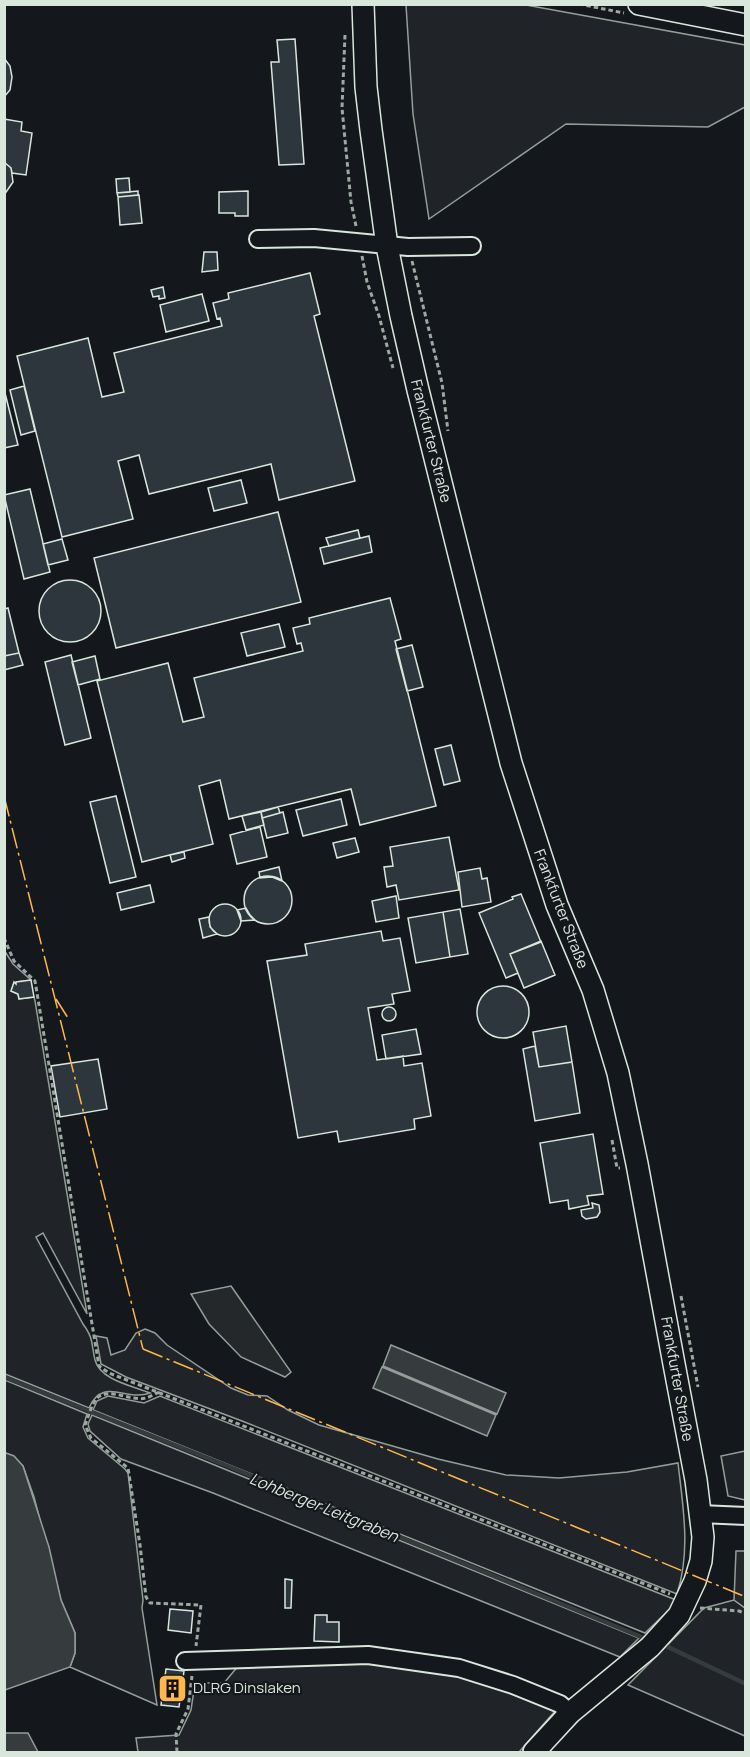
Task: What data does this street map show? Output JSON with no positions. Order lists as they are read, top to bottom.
{
  "streets": {
    "main road": ["Frankfurter Straße"]
  },
  "water": ["Lohberger Leitgraben"],
  "places": {
    "building": ["DLRG Dinslaken"]
  }
}
